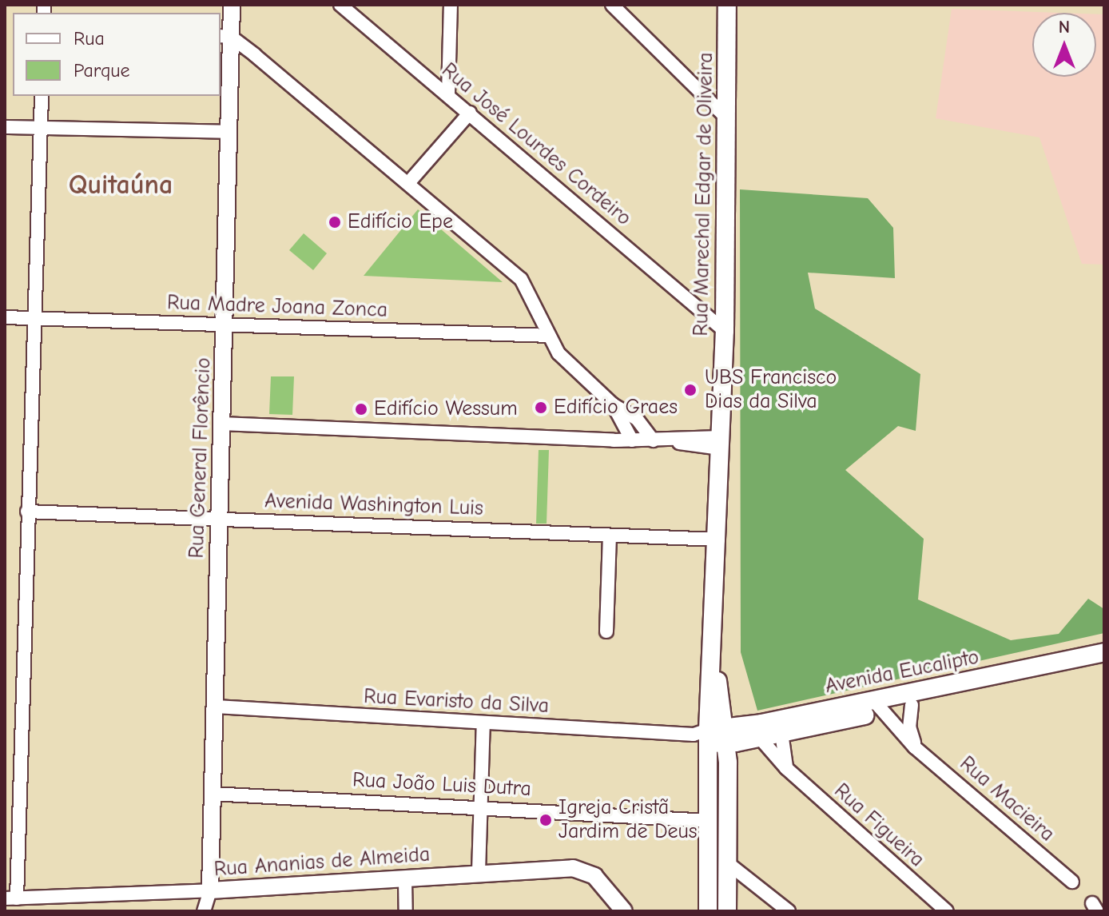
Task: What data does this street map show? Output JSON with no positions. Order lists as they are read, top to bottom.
{
  "streets": {
    "main road": ["Rua Marechal Edgar de Oliveira", "Avenida Eucalipto"],
    "street": [
      "Rua José Lourdes Cordeiro",
      "Rua Madre Joana Zonca",
      "Rua General Florêncio",
      "Avenida Washington Luis",
      "Rua Evaristo da Silva",
      "Rua João Luis Dutra",
      "Rua Macieira",
      "Rua Figueira",
      "Rua Ananias de Almeida"
    ]
  },
  "crossings": [
    ["Rua José Lourdes Cordeiro", "Rua Marechal Edgar de Oliveira"],
    ["Rua Marechal Edgar de Oliveira", "Avenida Washington Luis"],
    ["Rua Marechal Edgar de Oliveira", "Avenida Eucalipto"],
    ["Rua Marechal Edgar de Oliveira", "Rua Evaristo da Silva"],
    ["Rua Marechal Edgar de Oliveira", "Rua João Luis Dutra"],
    ["Rua Madre Joana Zonca", "Rua General Florêncio"],
    ["Rua General Florêncio", "Avenida Washington Luis"],
    ["Rua General Florêncio", "Rua Evaristo da Silva"],
    ["Rua General Florêncio", "Rua João Luis Dutra"],
    ["Rua General Florêncio", "Rua Ananias de Almeida"],
    ["Avenida Eucalipto", "Rua Evaristo da Silva"],
    ["Avenida Eucalipto", "Rua Macieira"],
    ["Avenida Eucalipto", "Rua Figueira"]
  ],
  "districts": ["Quitaúna"],
  "places": [
    "Edifício Epe",
    "UBS Francisco Dias da Silva",
    "Edifício Graes",
    "Edifício Wessum",
    "Igreja Cristã Jardim de Deus"
  ],
  "legend": ["Rua", "Parque"],
  "north": "top"
}
